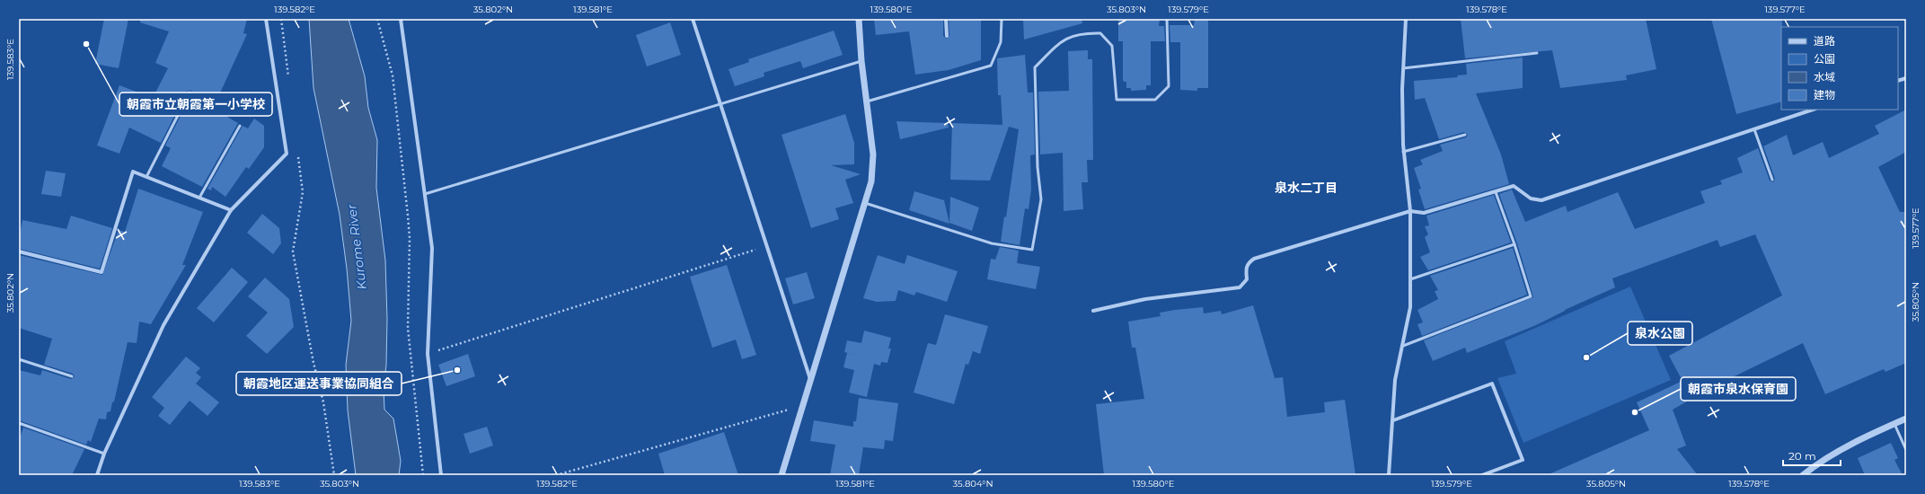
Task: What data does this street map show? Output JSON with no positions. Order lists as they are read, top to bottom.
{
  "districts": ["泉水二丁目"],
  "water": ["Kurome River"],
  "places": [
    "朝霞市立朝霞第一小学校",
    "泉水公園",
    "朝霞地区運送事業協同組合",
    "朝霞市泉水保育園"
  ],
  "legend": [
    "道路",
    "公園",
    "水域",
    "建物"
  ],
  "scale_bar": "20 m",
  "coordinates": [
    "139.582°E",
    "35.802°N",
    "139.581°E",
    "139.580°E",
    "35.803°N",
    "139.579°E",
    "139.578°E",
    "139.577°E",
    "139.583°E",
    "35.805°N",
    "35.804°N"
  ]
}
